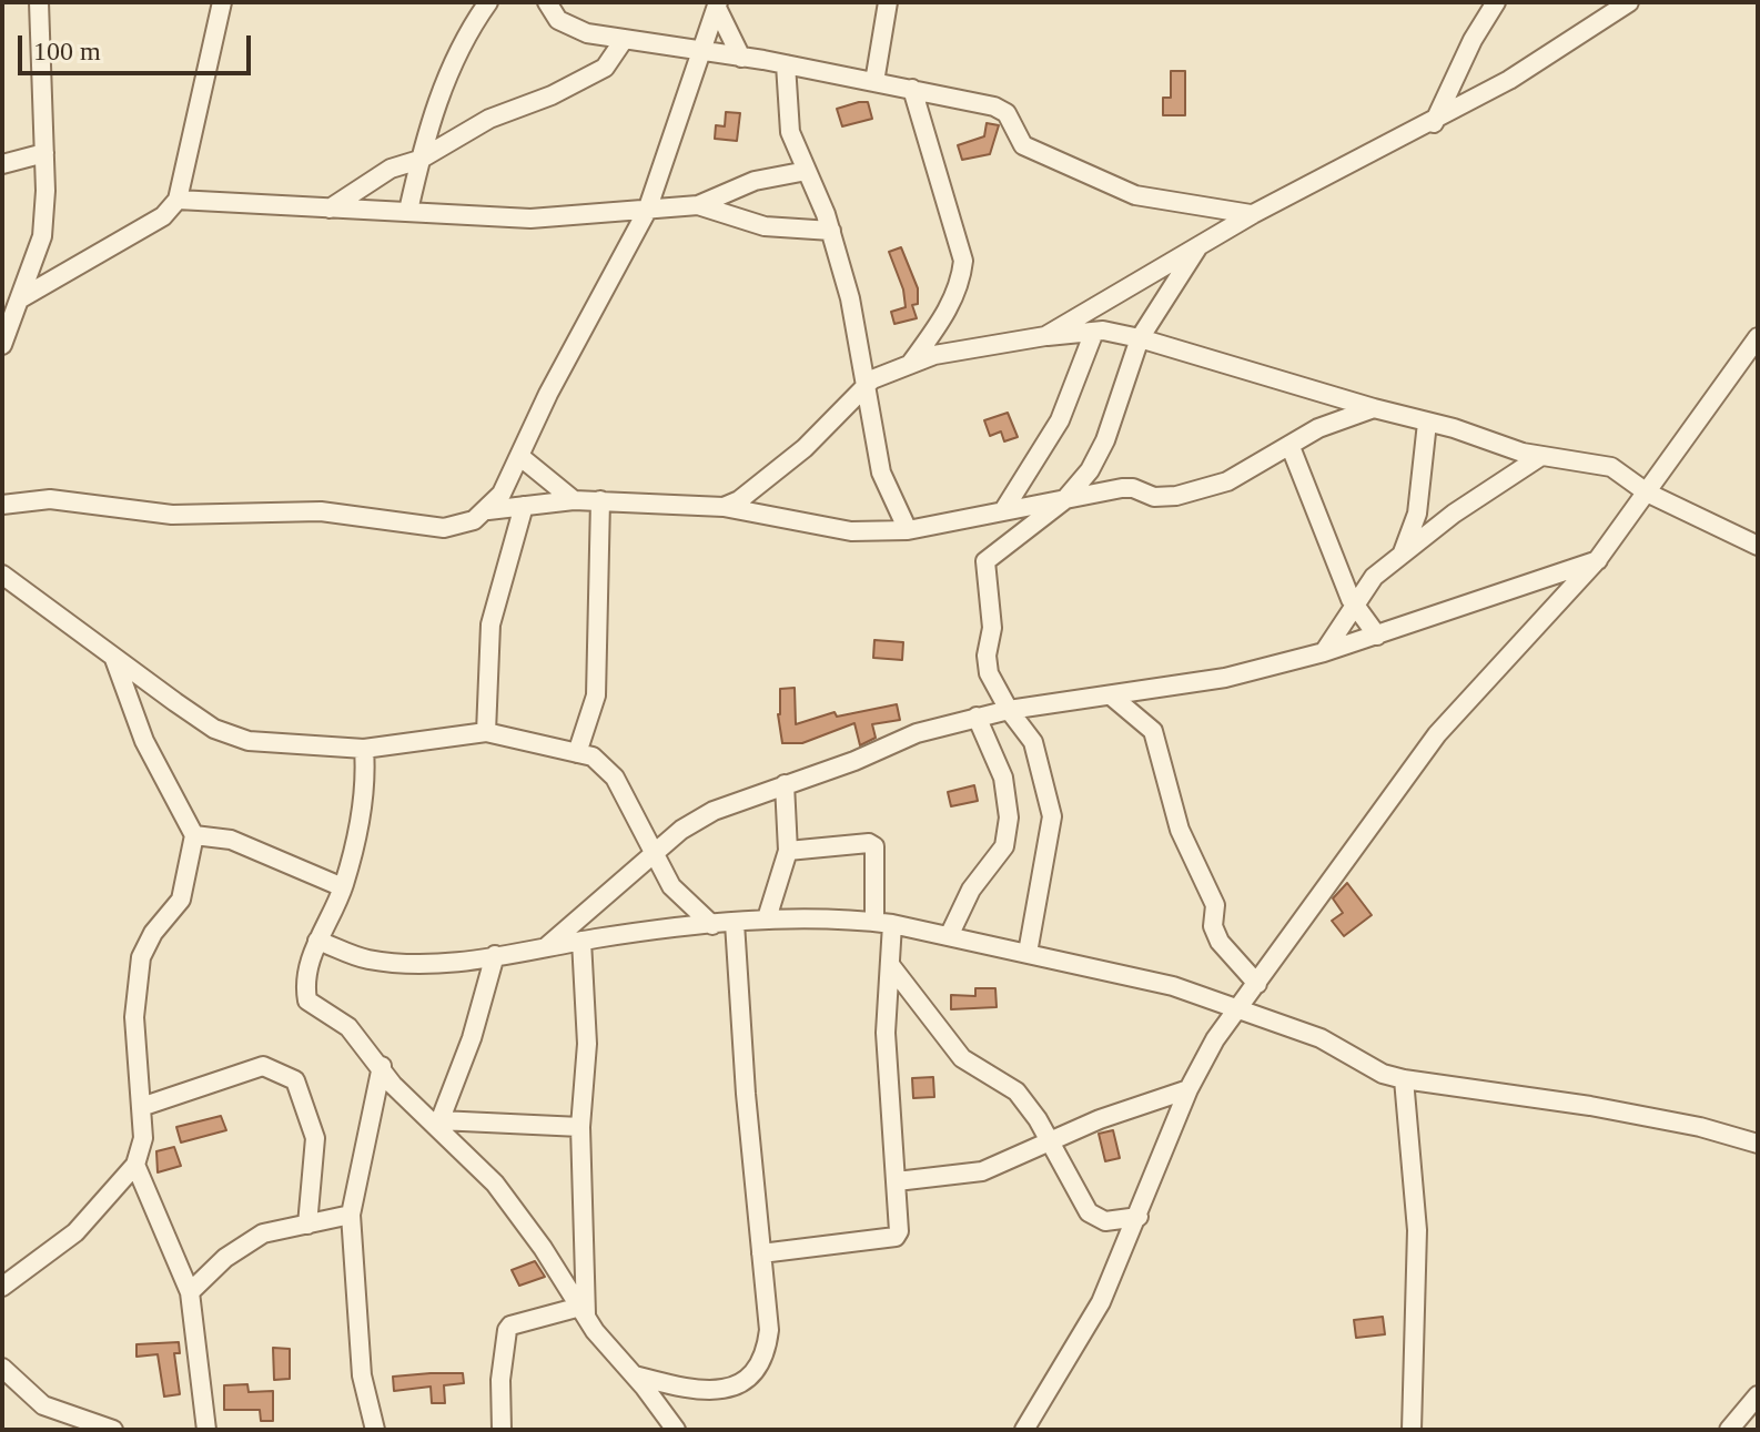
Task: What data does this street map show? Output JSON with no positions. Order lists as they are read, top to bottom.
{
  "scale_bar": "100 m"
}
